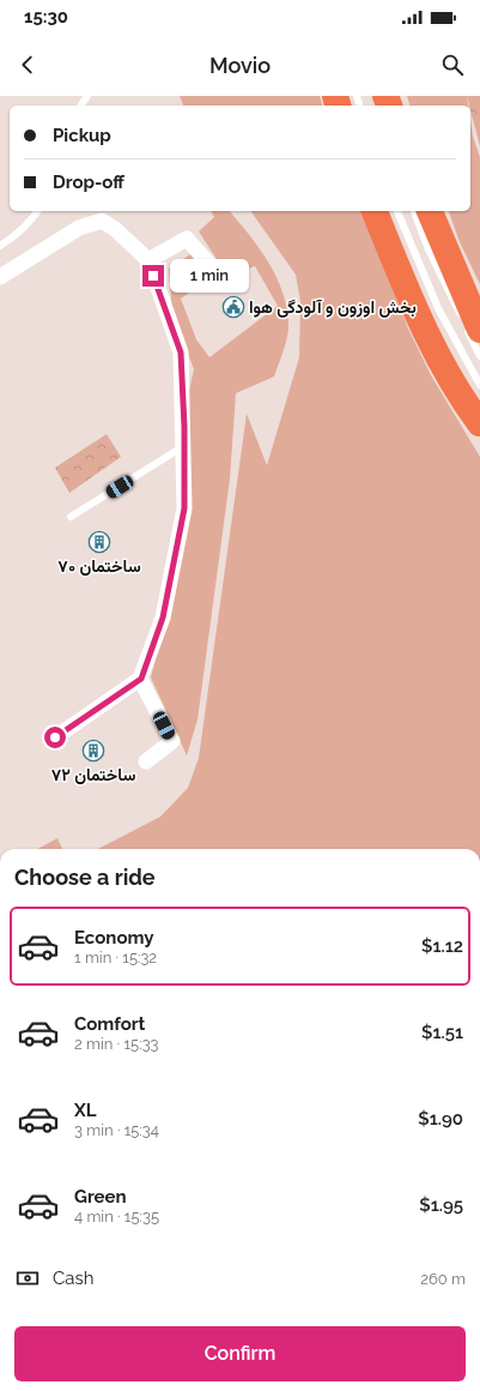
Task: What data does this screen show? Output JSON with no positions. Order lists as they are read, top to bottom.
{
  "places": {
    "public building": ["بخش اوزون و آلودگی هوا"],
    "building": ["ساختمان ۷۰", "ساختمان ۷۲"]
  },
  "page": {
    "status": "15:30",
    "header": "Movio",
    "banner": ["Pickup", "Drop-off"],
    "bubble": "1 min",
    "heading": "Choose a ride",
    "list": [
      {
        "name": "Economy",
        "note": "1 min · 15:32",
        "value": "$1.12"
      },
      {
        "name": "Comfort",
        "note": "2 min · 15:33",
        "value": "$1.51"
      },
      {
        "name": "XL",
        "note": "3 min · 15:34",
        "value": "$1.90"
      },
      {
        "name": "Green",
        "note": "4 min · 15:35",
        "value": "$1.95"
      }
    ],
    "pay": ["Cash", "260 m"],
    "buttons": "Confirm"
  }
}
